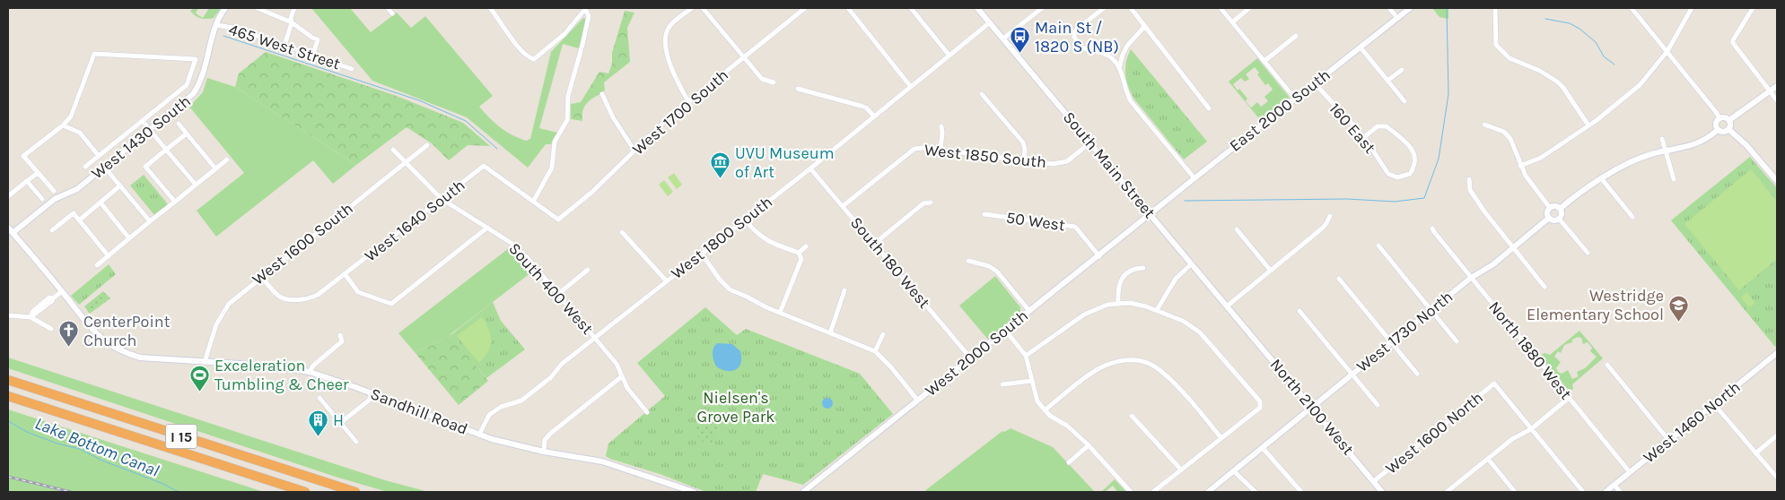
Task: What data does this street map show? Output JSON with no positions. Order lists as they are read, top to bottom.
{
  "streets": {
    "highway": ["I 15"],
    "street": [
      "465 West Street",
      "East 2000 South",
      "West 1700 South",
      "160 East",
      "West 1430 South",
      "West 1850 South",
      "South Main Street",
      "West 1640 South",
      "50 West",
      "West 1800 South",
      "West 1600 South",
      "South 180 West",
      "South 400 West",
      "West 1730 North",
      "North 1880 West",
      "West 2000 South",
      "North 2100 West",
      "Sandhill Road",
      "West 1460 North",
      "West 1600 North"
    ]
  },
  "crossings": [
    ["465 West Street", "West 1430 South"],
    ["East 2000 South", "160 East"],
    ["East 2000 South", "South Main Street"],
    ["East 2000 South", "West 2000 South"],
    ["West 1700 South", "West 1640 South"],
    ["West 1430 South", "Sandhill Road"],
    ["West 1850 South", "South Main Street"],
    ["West 1850 South", "South 180 West"],
    ["South Main Street", "West 1800 South"],
    ["South Main Street", "West 2000 South"],
    ["South Main Street", "North 2100 West"],
    ["West 1640 South", "West 1600 South"],
    ["West 1640 South", "South 400 West"],
    ["50 West", "West 2000 South"],
    ["West 1800 South", "South 180 West"],
    ["West 1800 South", "South 400 West"],
    ["West 1800 South", "Sandhill Road"],
    ["West 1600 South", "South 400 West"],
    ["West 1600 South", "Sandhill Road"],
    ["South 180 West", "West 2000 South"],
    ["West 1730 North", "North 1880 West"],
    ["West 1730 North", "North 2100 West"],
    ["North 1880 West", "West 1460 North"],
    ["North 2100 West", "West 1600 North"]
  ],
  "water": ["Lake Bottom Canal"],
  "parks": ["Nielsen's Grove Park"],
  "places": {
    "bus stop": ["Main St / 1820 S (NB)"],
    "museum": ["UVU Museum of Art"],
    "school or university": ["Westridge Elementary School"],
    "church": ["CenterPoint Church"],
    "sports": ["Exceleration Tumbling & Cheer"],
    "building": ["H"]
  }
}
